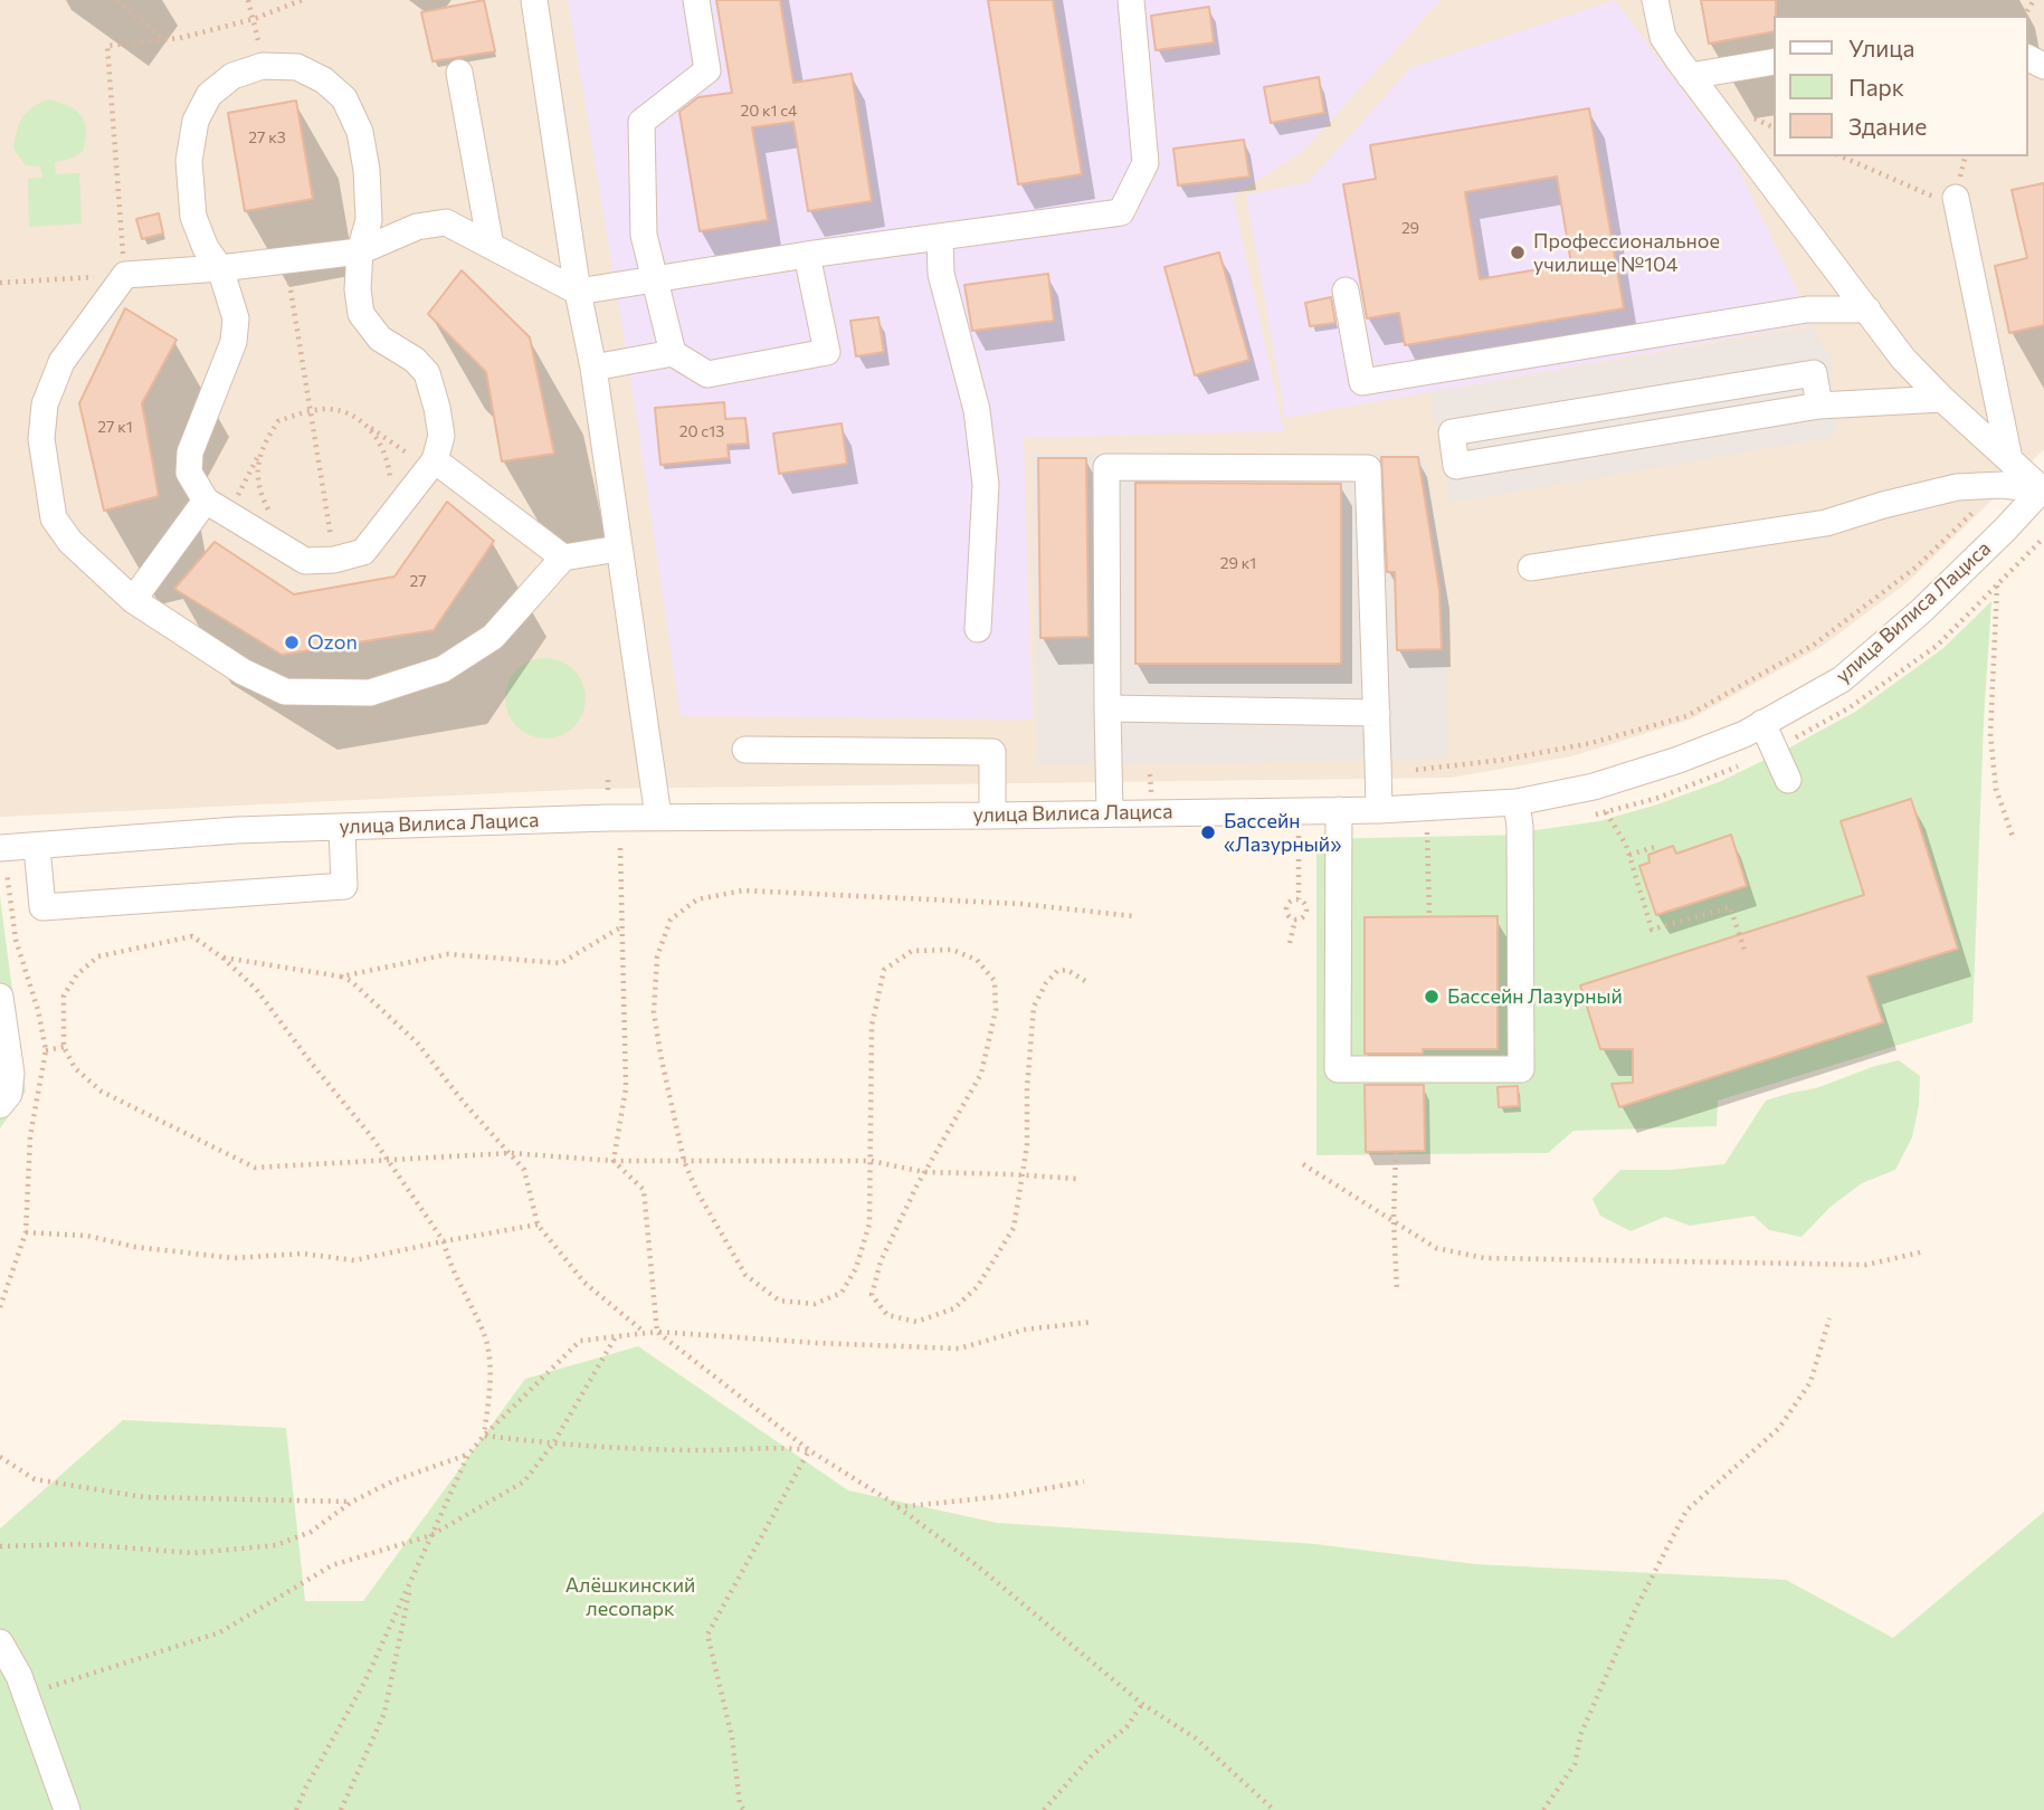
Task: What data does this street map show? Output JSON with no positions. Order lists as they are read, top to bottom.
{
  "streets": {
    "street": ["улица Вилиса Лациса"]
  },
  "parks": ["Алёшкинский лесопарк"],
  "places": [
    "Профессиональное училище №104",
    "Ozon",
    "Бассейн «Лазурный»",
    "Бассейн Лазурный"
  ],
  "house_numbers": [
    "20 к1 с4",
    "27 к3",
    "29",
    "27 к1",
    "20 c13",
    "29 к1",
    "27"
  ],
  "legend": ["Улица", "Парк", "Здание"]
}
